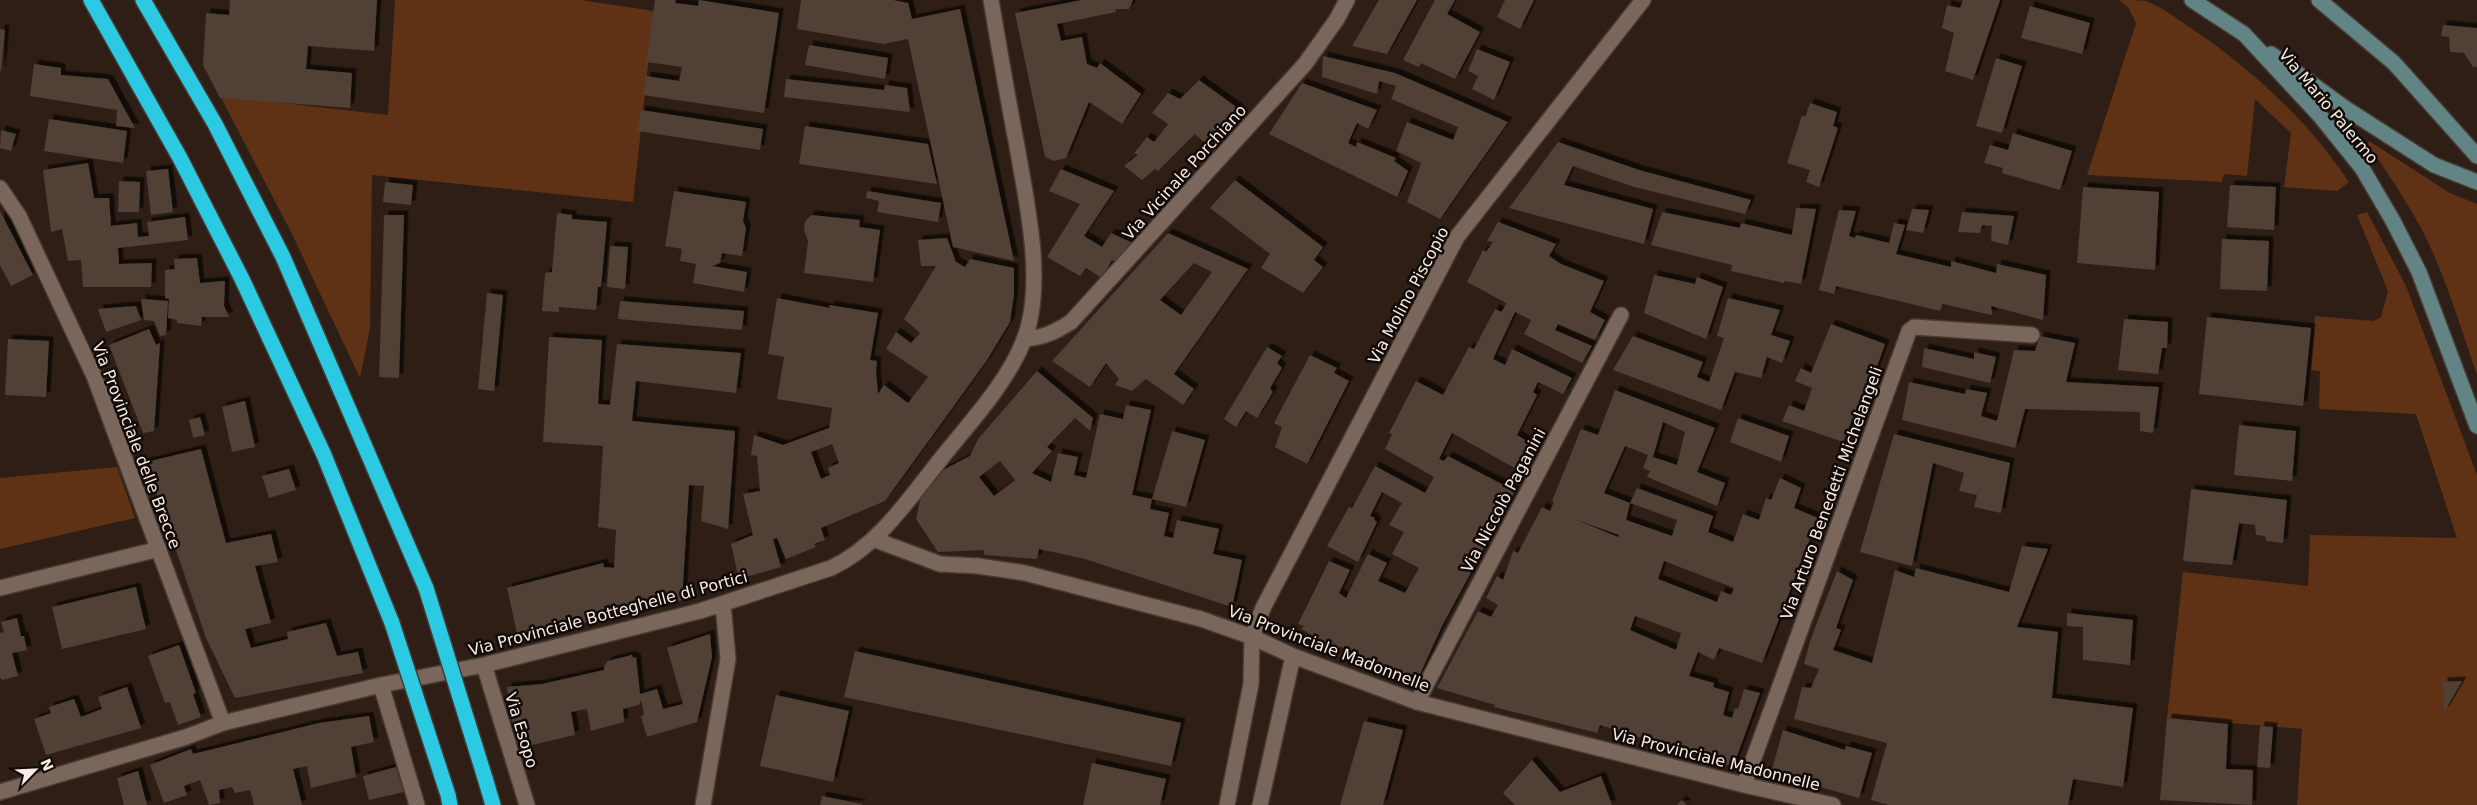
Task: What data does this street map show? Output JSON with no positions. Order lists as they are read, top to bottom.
{
  "streets": {
    "street": [
      "Via Mario Palermo",
      "Via Vicinale Porchiano",
      "Via Molino Piscopio",
      "Via Provinciale delle Brecce",
      "Via Arturo Benedetti Michelangeli",
      "Via Niccolò Paganini",
      "Via Provinciale Botteghelle di Portici",
      "Via Provinciale Madonnelle",
      "Via Esopo"
    ]
  },
  "crossings": [
    ["Via Vicinale Porchiano", "Via Provinciale Botteghelle di Portici"],
    ["Via Molino Piscopio", "Via Provinciale Madonnelle"],
    ["Via Provinciale delle Brecce", "Via Provinciale Botteghelle di Portici"],
    ["Via Arturo Benedetti Michelangeli", "Via Provinciale Madonnelle"],
    ["Via Niccolò Paganini", "Via Provinciale Madonnelle"],
    ["Via Provinciale Botteghelle di Portici", "Via Provinciale Madonnelle"],
    ["Via Provinciale Botteghelle di Portici", "Via Esopo"]
  ],
  "north": "top right"
}
